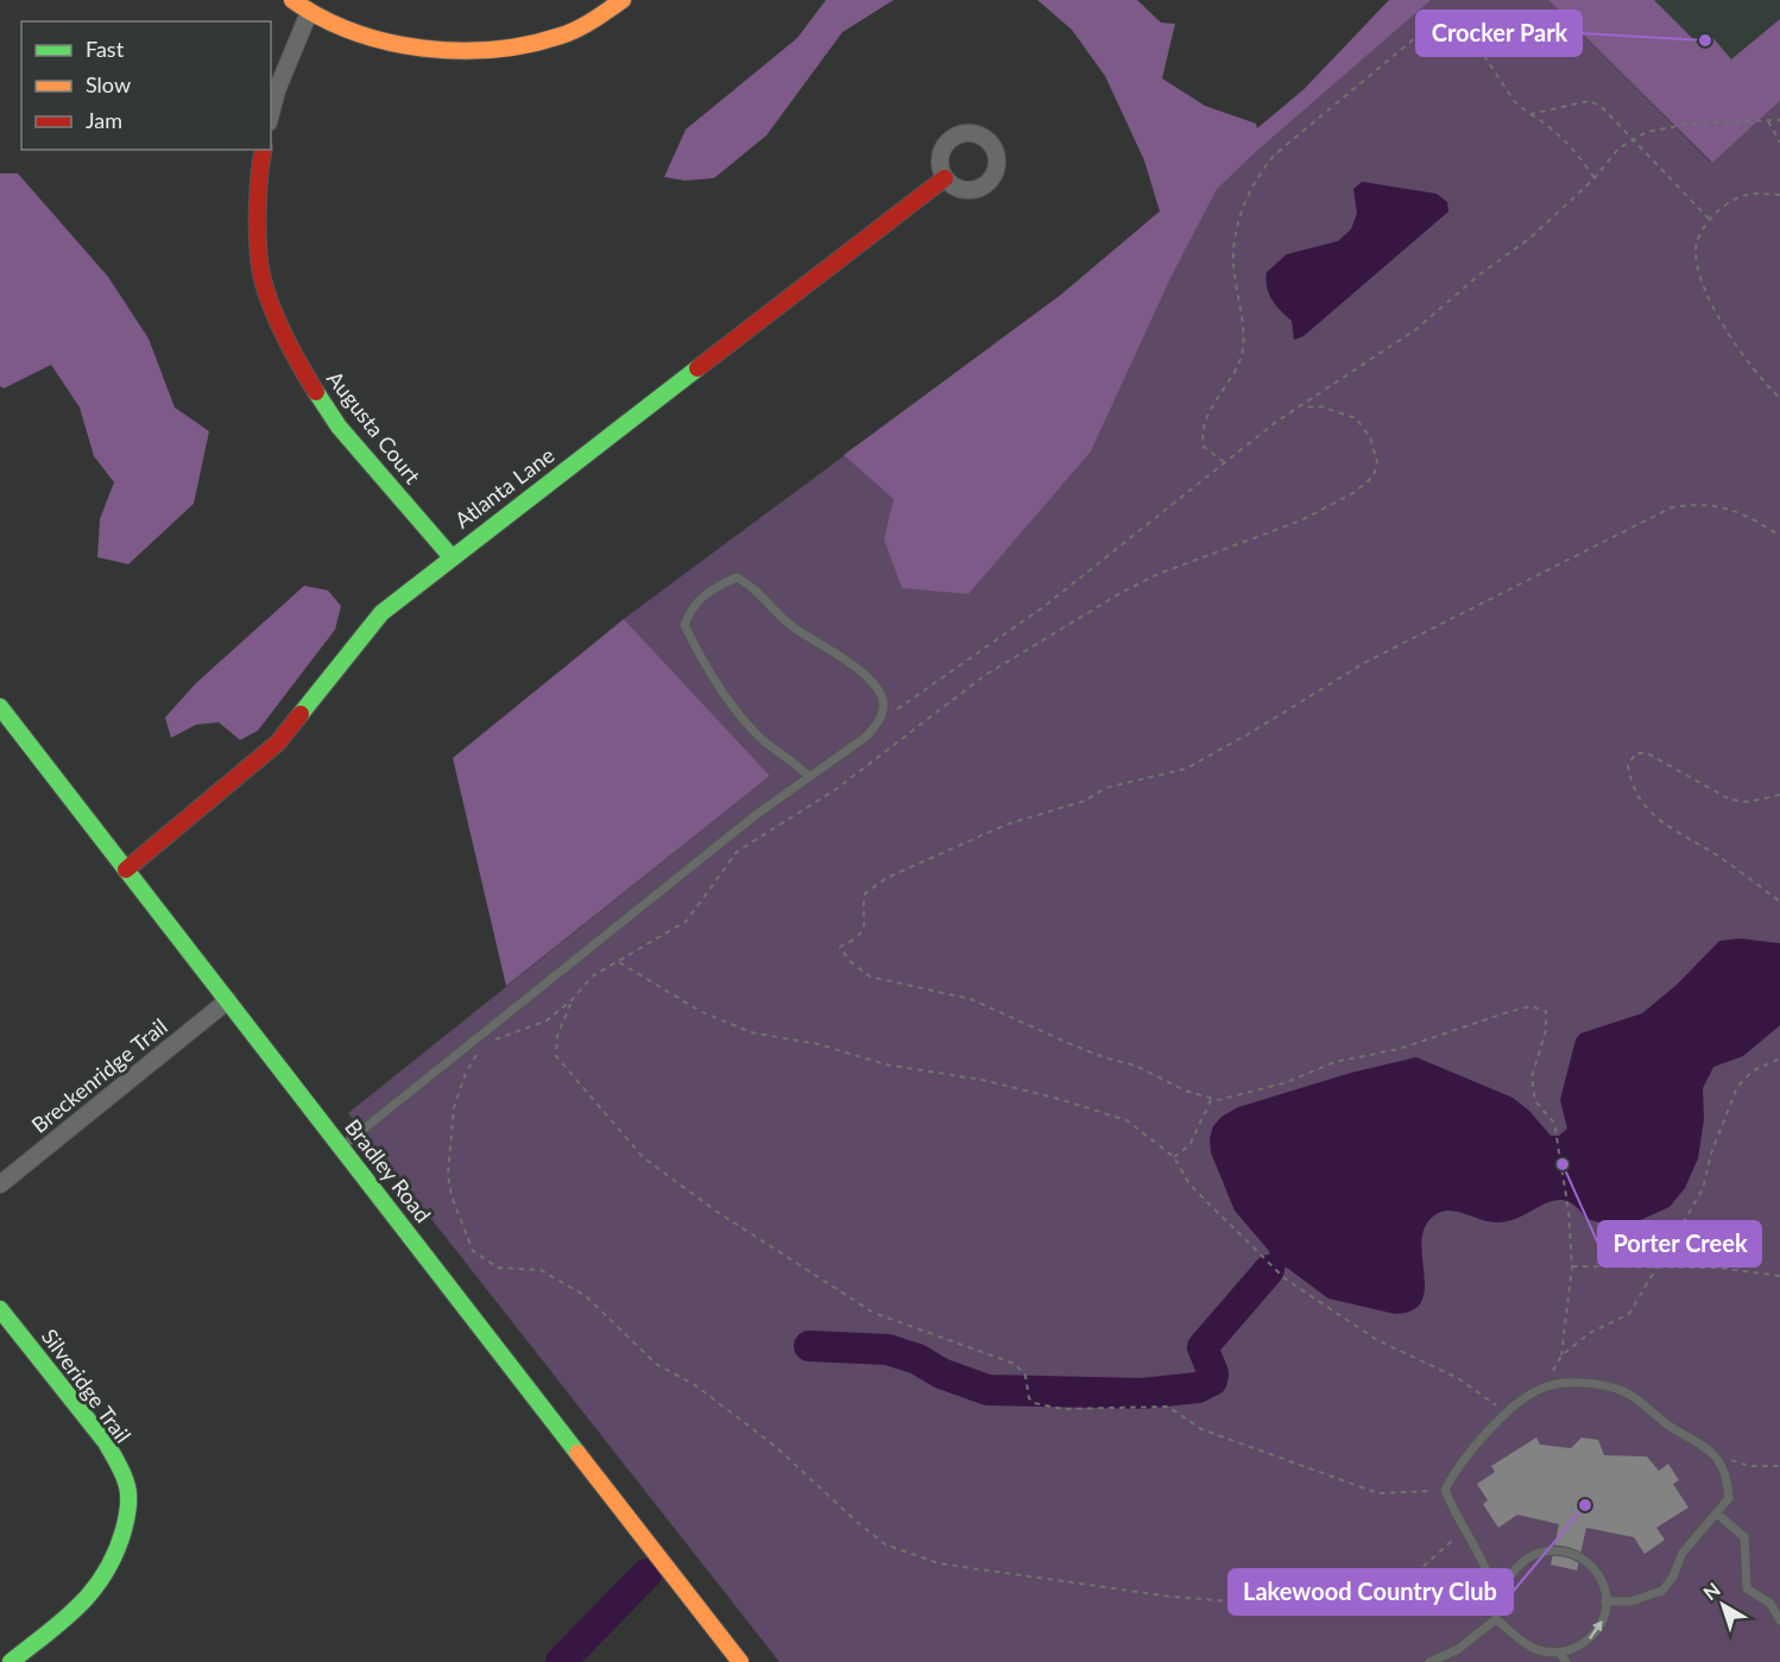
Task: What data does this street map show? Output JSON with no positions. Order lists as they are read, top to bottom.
{
  "streets": {
    "street": [
      "Augusta Court",
      "Atlanta Lane",
      "Breckenridge Trail",
      "Bradley Road",
      "Silveridge Trail"
    ]
  },
  "crossings": [
    ["Augusta Court", "Atlanta Lane"],
    ["Atlanta Lane", "Bradley Road"],
    ["Breckenridge Trail", "Bradley Road"]
  ],
  "places": ["Crocker Park", "Porter Creek", "Lakewood Country Club"],
  "legend": ["Fast", "Slow", "Jam"],
  "north": "top left"
}
